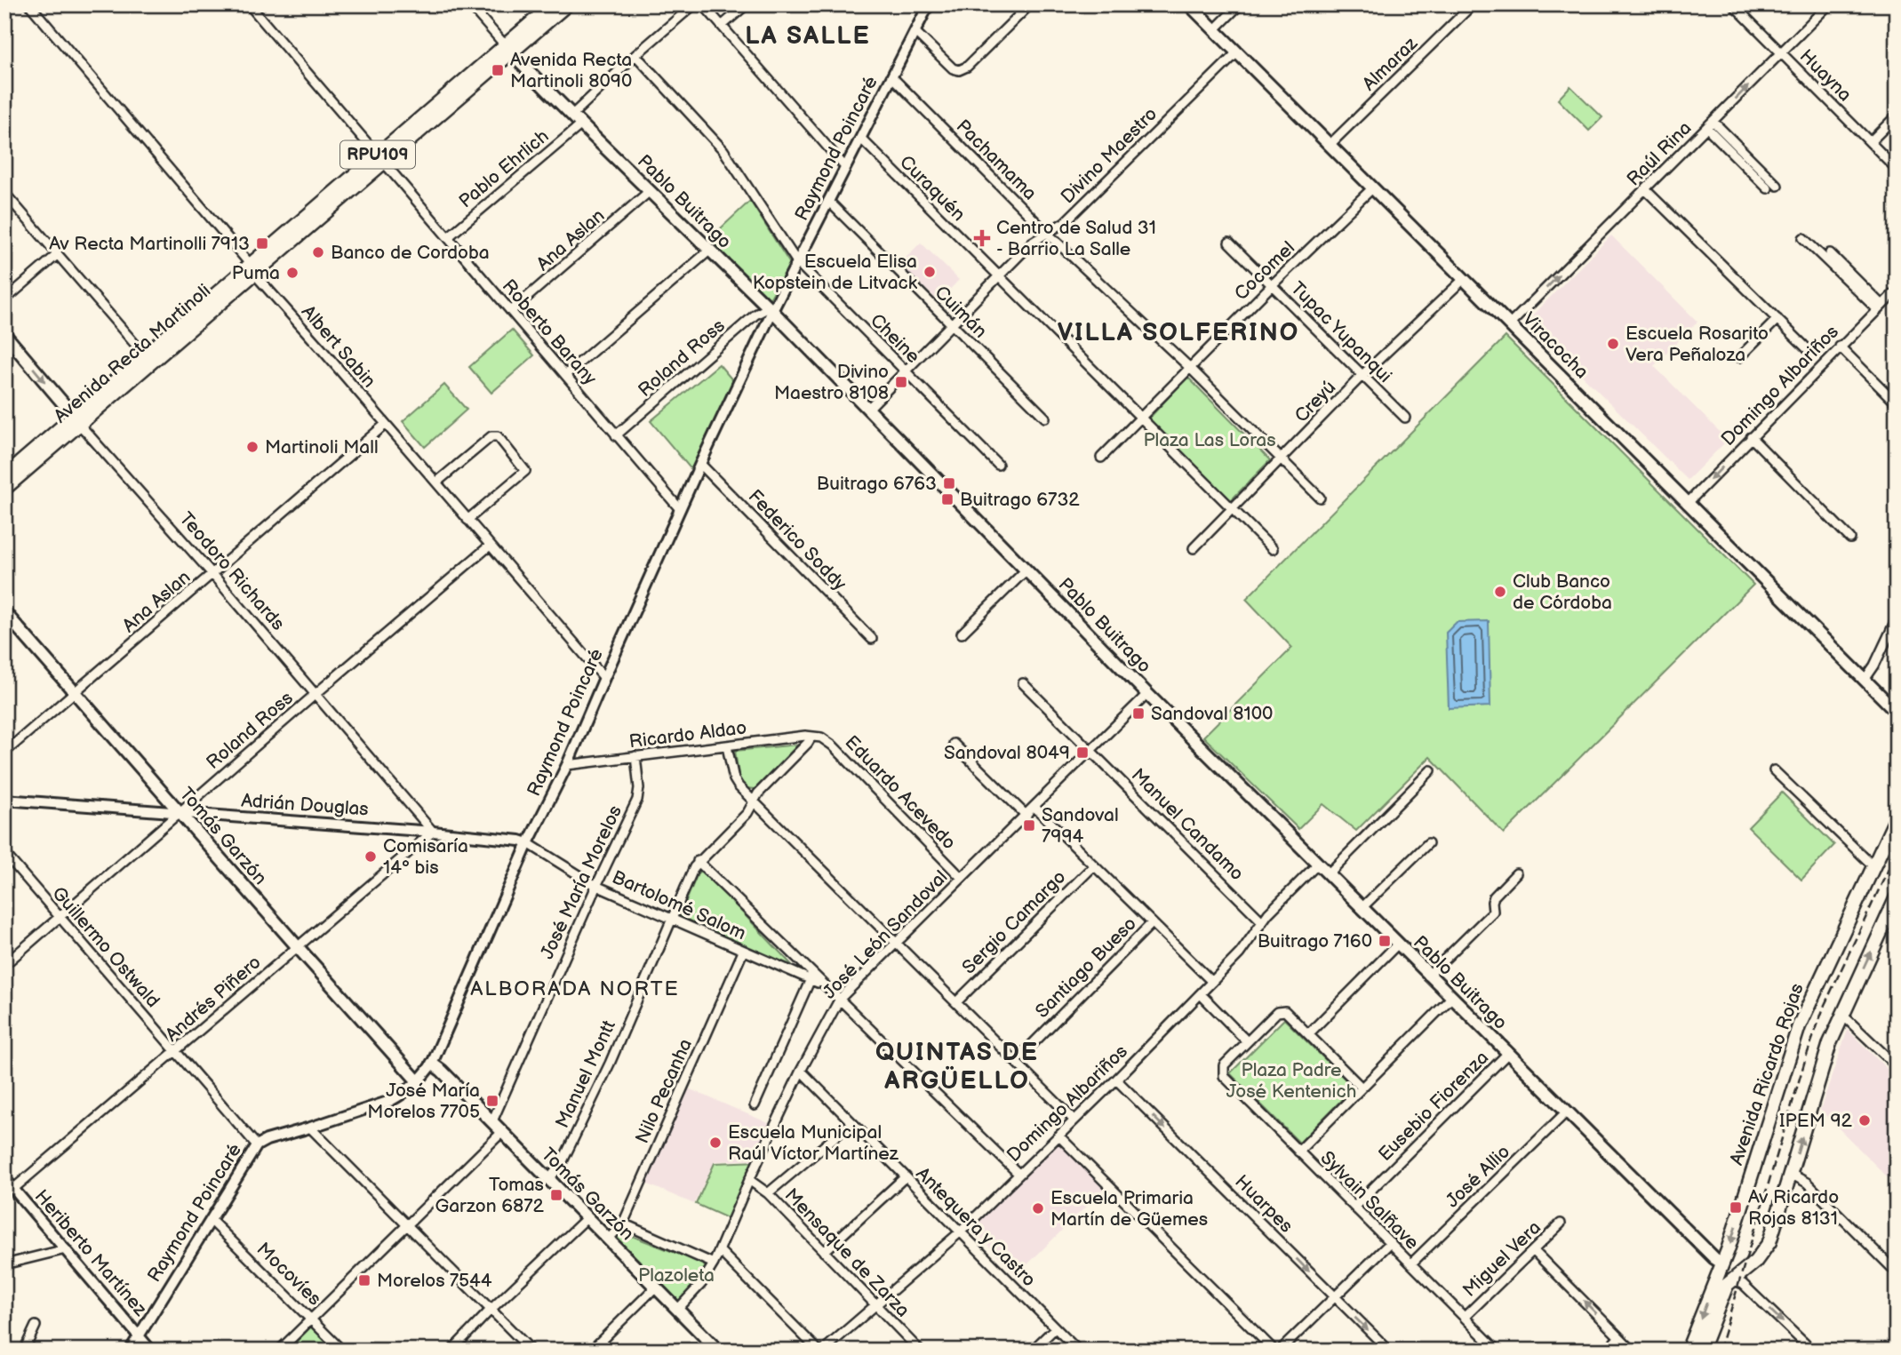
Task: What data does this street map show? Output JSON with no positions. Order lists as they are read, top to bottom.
{
  "streets": {
    "main road": [
      "RPU109",
      "Pablo Buitrago",
      "Viracocha",
      "Avenida Recta Martinoli",
      "Teodoro Richards",
      "Tomás Garzón",
      "Avenida Ricardo Rojas"
    ],
    "street": [
      "Almaraz",
      "Huayna",
      "Raymond Poincaré",
      "Raúl Rina",
      "Divino Maestro",
      "Pachamama",
      "Pablo Ehrlich",
      "Curaquén",
      "Ana Aslan",
      "Cocomel",
      "Cuimán",
      "Roberto Barany",
      "Tupac Yupanqui",
      "Cheine",
      "Albert Sabin",
      "Roland Ross",
      "Domingo Albariños",
      "Creyú",
      "Federico Soddy",
      "Ricardo Aldao",
      "Eduardo Acevedo",
      "Adrián Douglas",
      "Manuel Candamo",
      "José María Morelos",
      "Bartolomé Salom",
      "Sergio Camargo",
      "José León Sandoval",
      "Guillermo Ostwald",
      "Santiago Bueso",
      "Andrés Piñero",
      "Manuel Montt",
      "Nilo Pecanha",
      "Eusebio Fiorenza",
      "José Allio",
      "Sylvain Salñave",
      "Huarpes",
      "Antequera y Castro",
      "Heriberto Martínez",
      "Mensaque de Zarza",
      "Miguel Vera",
      "Mocovíes"
    ]
  },
  "crossings": [
    ["Almaraz", "Viracocha"],
    ["Huayna", "Raúl Rina"],
    ["Raymond Poincaré", "Pachamama"],
    ["Raymond Poincaré", "Curaquén"],
    ["Raymond Poincaré", "Pablo Buitrago"],
    ["Raymond Poincaré", "Cuimán"],
    ["Raymond Poincaré", "Roberto Barany"],
    ["Raymond Poincaré", "Cheine"],
    ["Raymond Poincaré", "Albert Sabin"],
    ["Raymond Poincaré", "Roland Ross"],
    ["Raymond Poincaré", "Federico Soddy"],
    ["Raymond Poincaré", "Ricardo Aldao"],
    ["Raymond Poincaré", "Adrián Douglas"],
    ["Raymond Poincaré", "Tomás Garzón"],
    ["Raymond Poincaré", "Bartolomé Salom"],
    ["Raymond Poincaré", "Guillermo Ostwald"],
    ["Raymond Poincaré", "Heriberto Martínez"],
    ["Raymond Poincaré", "Mocovíes"],
    ["Raúl Rina", "Viracocha"],
    ["Divino Maestro", "Pachamama"],
    ["Divino Maestro", "Curaquén"],
    ["Divino Maestro", "Pablo Buitrago"],
    ["Divino Maestro", "Cuimán"],
    ["Divino Maestro", "Cheine"],
    ["Divino Maestro", "Viracocha"],
    ["Pachamama", "Cocomel"],
    ["Pachamama", "Creyú"],
    ["Pablo Ehrlich", "Pablo Buitrago"],
    ["Pablo Ehrlich", "Roberto Barany"],
    ["Curaquén", "Cocomel"],
    ["Curaquén", "Creyú"],
    ["Pablo Buitrago", "Ana Aslan"],
    ["Pablo Buitrago", "Avenida Recta Martinoli"],
    ["Pablo Buitrago", "Roland Ross"],
    ["Pablo Buitrago", "Domingo Albariños"],
    ["Pablo Buitrago", "José León Sandoval"],
    ["Pablo Buitrago", "Avenida Ricardo Rojas"],
    ["Pablo Buitrago", "Eusebio Fiorenza"],
    ["Pablo Buitrago", "José Allio"],
    ["Ana Aslan", "Roberto Barany"],
    ["Ana Aslan", "Albert Sabin"],
    ["Ana Aslan", "Teodoro Richards"],
    ["Ana Aslan", "Tomás Garzón"],
    ["Cocomel", "Tupac Yupanqui"],
    ["Cocomel", "Viracocha"],
    ["Roberto Barany", "Avenida Recta Martinoli"],
    ["Roberto Barany", "Roland Ross"],
    ["Tupac Yupanqui", "Creyú"],
    ["Viracocha", "Domingo Albariños"],
    ["Viracocha", "Creyú"],
    ["Albert Sabin", "Avenida Recta Martinoli"],
    ["Albert Sabin", "Roland Ross"],
    ["Avenida Recta Martinoli", "Teodoro Richards"],
    ["Roland Ross", "Teodoro Richards"],
    ["Roland Ross", "Adrián Douglas"],
    ["Roland Ross", "Tomás Garzón"],
    ["Roland Ross", "Guillermo Ostwald"],
    ["Domingo Albariños", "Manuel Candamo"],
    ["Domingo Albariños", "Bartolomé Salom"],
    ["Domingo Albariños", "Huarpes"],
    ["Domingo Albariños", "Antequera y Castro"],
    ["Domingo Albariños", "Mensaque de Zarza"],
    ["Teodoro Richards", "Adrián Douglas"],
    ["Teodoro Richards", "Andrés Piñero"],
    ["Ricardo Aldao", "Eduardo Acevedo"],
    ["Ricardo Aldao", "José María Morelos"],
    ["Ricardo Aldao", "Manuel Montt"],
    ["Eduardo Acevedo", "José León Sandoval"],
    ["Eduardo Acevedo", "Manuel Montt"],
    ["Adrián Douglas", "Tomás Garzón"],
    ["Adrián Douglas", "Bartolomé Salom"],
    ["Adrián Douglas", "Andrés Piñero"],
    ["Manuel Candamo", "José León Sandoval"],
    ["Tomás Garzón", "José María Morelos"],
    ["Tomás Garzón", "José León Sandoval"],
    ["Tomás Garzón", "Andrés Piñero"],
    ["Tomás Garzón", "Manuel Montt"],
    ["Tomás Garzón", "Nilo Pecanha"],
    ["José María Morelos", "Bartolomé Salom"],
    ["Bartolomé Salom", "José León Sandoval"],
    ["Bartolomé Salom", "Manuel Montt"],
    ["Bartolomé Salom", "Nilo Pecanha"],
    ["José León Sandoval", "Antequera y Castro"],
    ["José León Sandoval", "Mensaque de Zarza"],
    ["Guillermo Ostwald", "Andrés Piñero"],
    ["Andrés Piñero", "Heriberto Martínez"],
    ["Eusebio Fiorenza", "Sylvain Salñave"],
    ["José Allio", "Sylvain Salñave"],
    ["Sylvain Salñave", "Miguel Vera"]
  ],
  "one_way": ["Raúl Rina", "Huarpes"],
  "districts": [
    "LA SALLE",
    "VILLA SOLFERINO",
    "ALBORADA NORTE",
    "QUINTAS DE ARGÜELLO"
  ],
  "parks": ["Plaza Las Loras", "Plaza Padre José Kentenich", "Plazoleta"],
  "places": {
    "transit": [
      "Avenida Recta Martinoli 8090",
      "Av Recta Martinolli 7913",
      "Divino Maestro 8108",
      "Buitrago 6763",
      "Buitrago 6732",
      "Sandoval 8100",
      "Sandoval 8049",
      "Sandoval 7994",
      "Buitrago 7160",
      "José María Morelos 7705",
      "Tomas Garzon 6872",
      "Av Ricardo Rojas 8131",
      "Morelos 7544"
    ],
    "health": ["Centro de Salud 31 - Barrio La Salle"],
    "other": [
      "Banco de Cordoba",
      "Escuela Elisa Kopstein de Litvack",
      "Puma",
      "Escuela Rosarito Vera Peñaloza",
      "Martinoli Mall",
      "Club Banco de Córdoba",
      "Comisaría 14º bis",
      "IPEM 92",
      "Escuela Municipal Raúl Víctor Martínez",
      "Escuela Primaria Martín de Güemes"
    ]
  }
}
